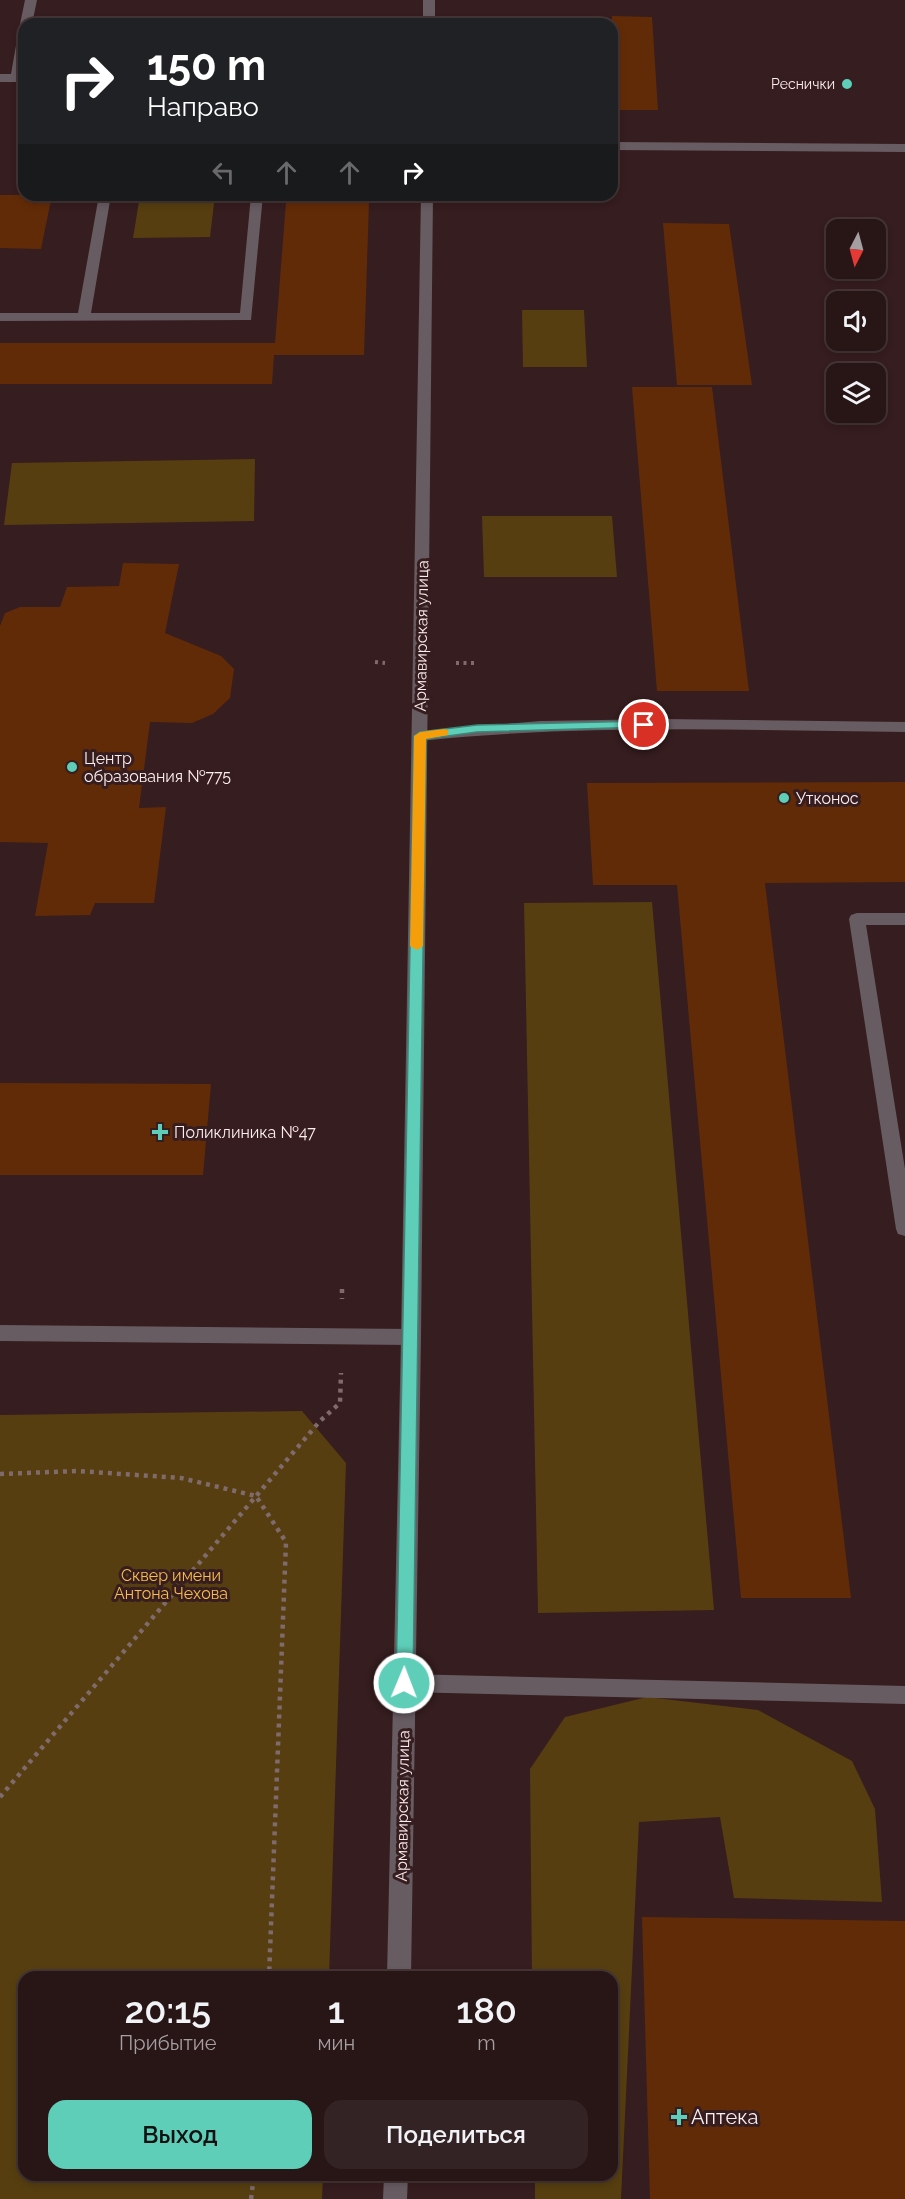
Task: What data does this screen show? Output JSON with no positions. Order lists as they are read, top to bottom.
{
  "streets": {
    "street": ["Армавирская улица"]
  },
  "parks": ["Сквер имени Антона Чехова"],
  "places": {
    "other": ["Реснички", "Центр образования №775", "Утконос"],
    "health": ["Поликлиника №47", "Аптека"]
  },
  "north": "bottom",
  "page": {
    "turn": ["150 m", "Направо"],
    "eta": [
      "20:15",
      "Прибытие",
      "1",
      "мин",
      "180",
      "m"
    ],
    "buttons": ["Выход", "Поделиться"]
  }
}
